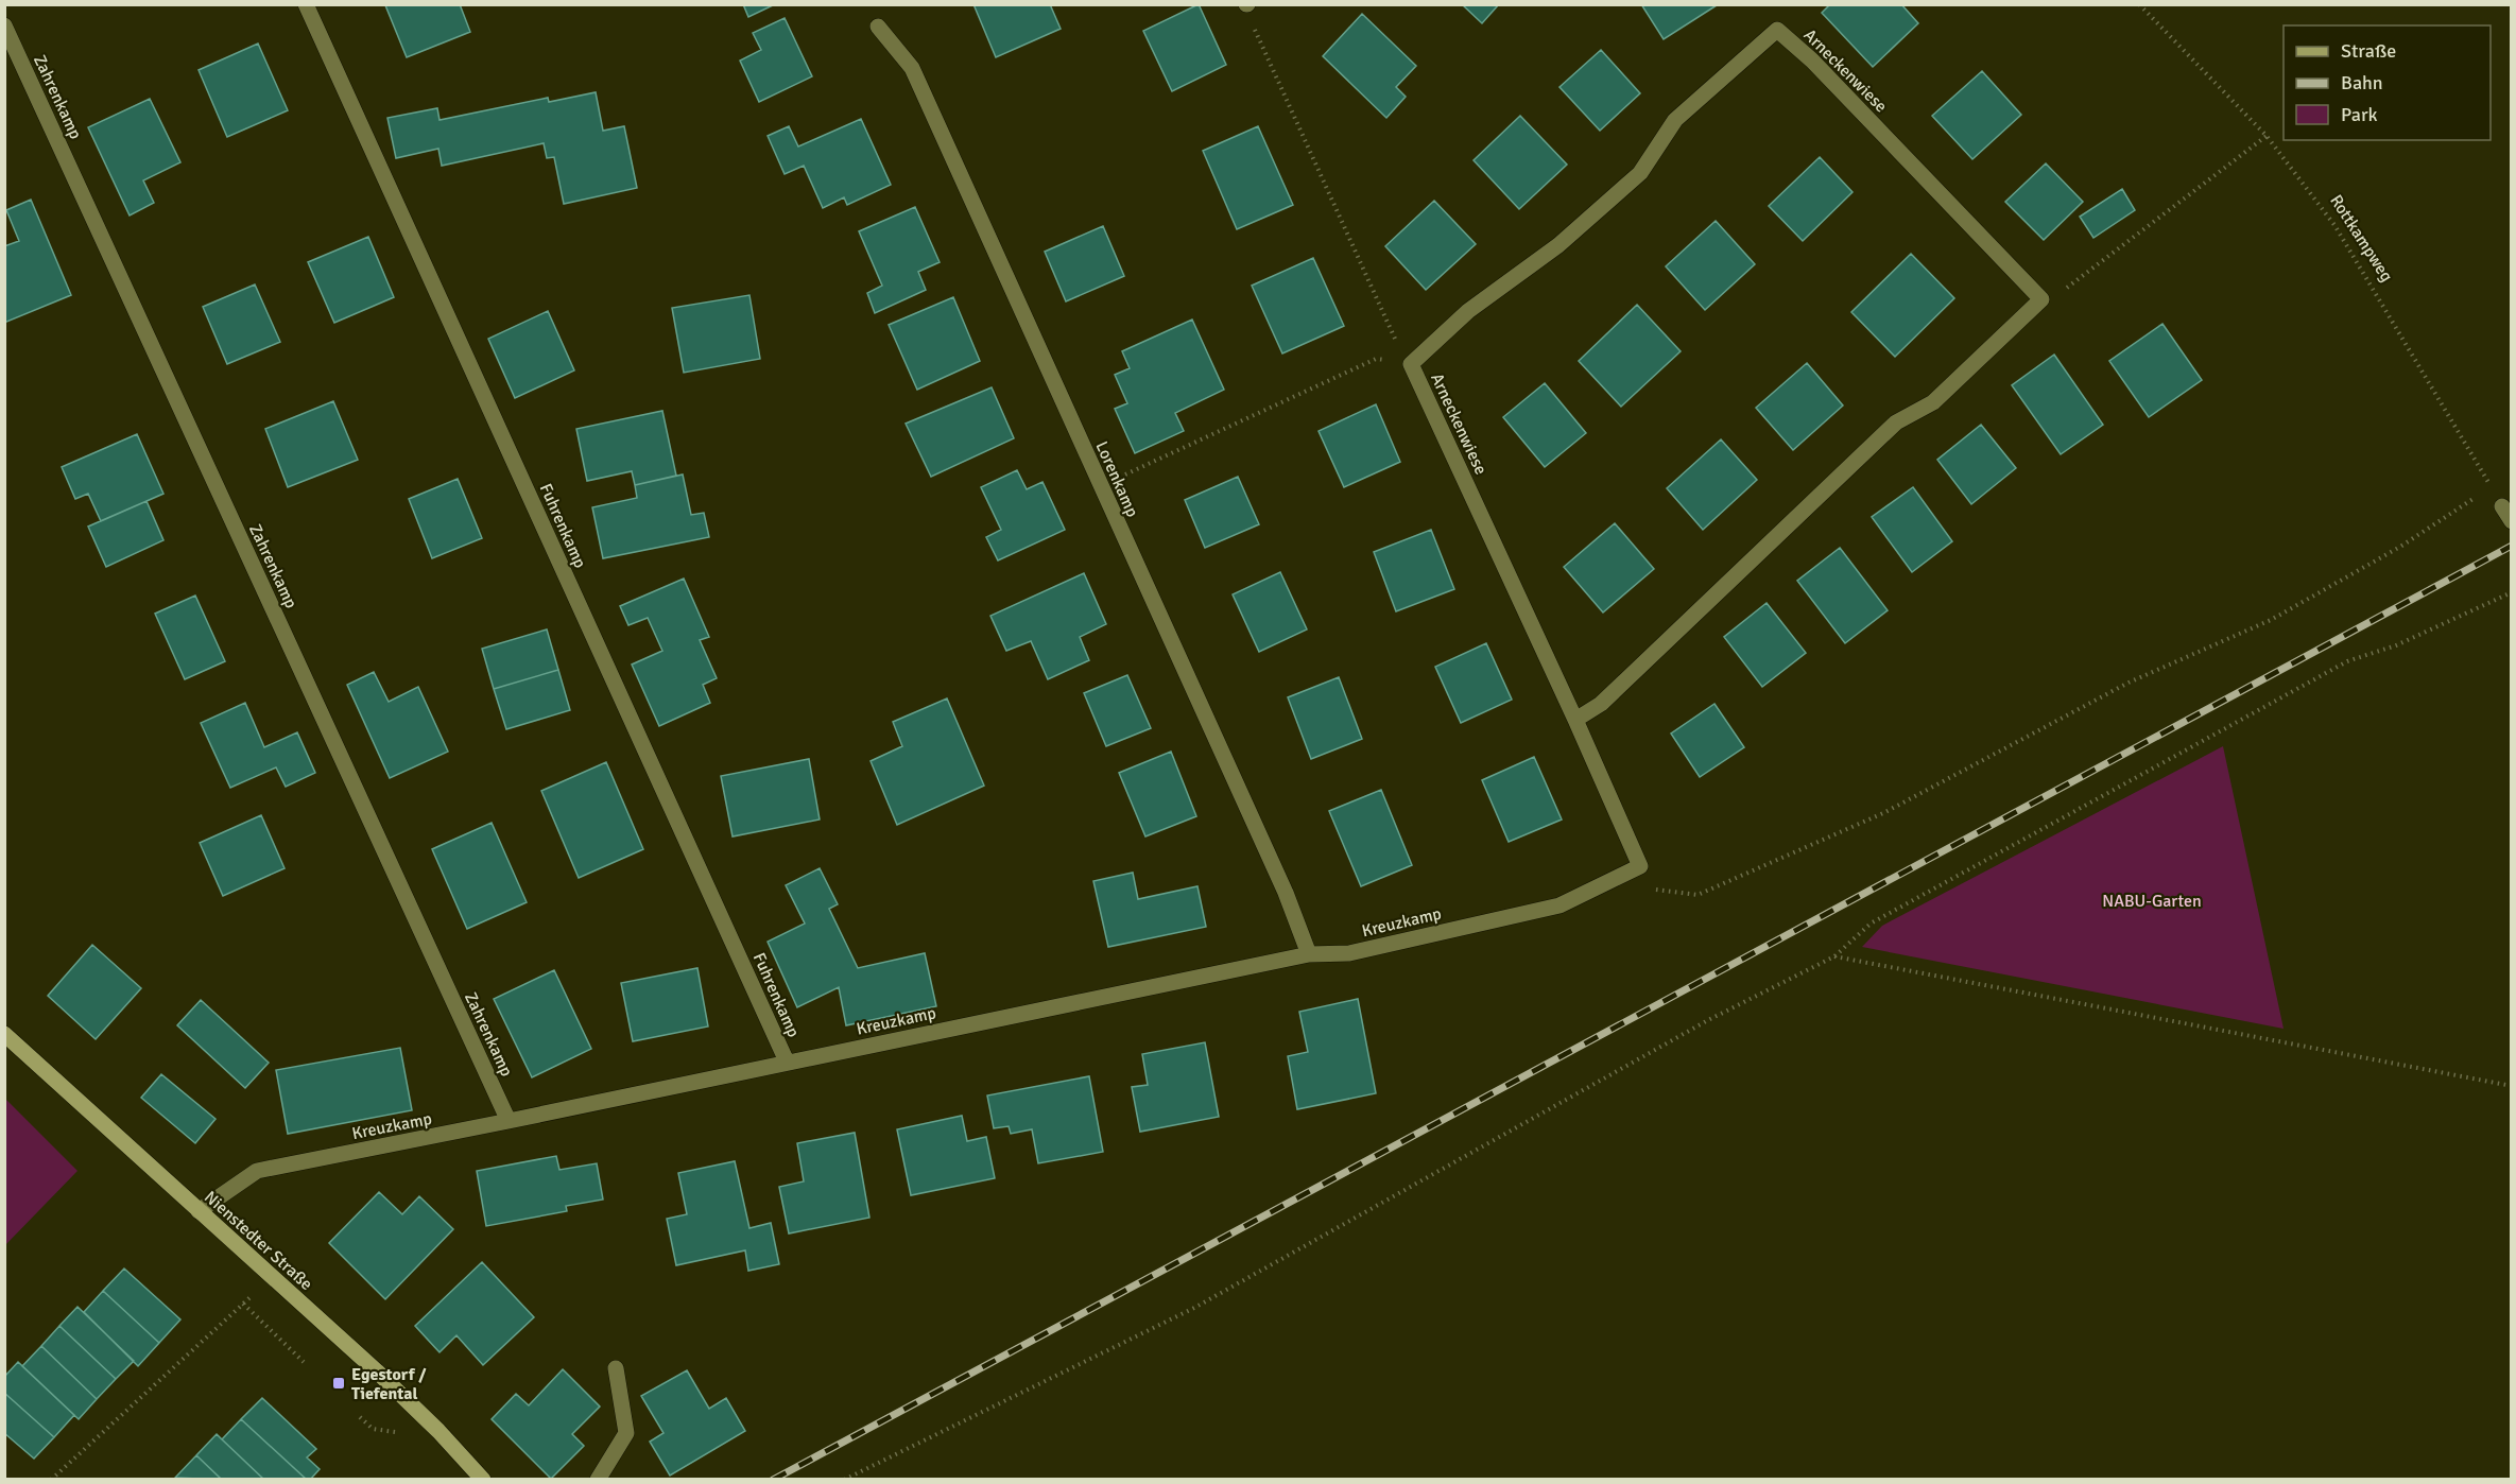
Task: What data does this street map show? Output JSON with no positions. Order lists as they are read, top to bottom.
{
  "streets": {
    "main road": ["Nienstedter Straße"],
    "street": [
      "Arneckenwiese",
      "Zahrenkamp",
      "Lorenkamp",
      "Fuhrenkamp",
      "Kreuzkamp"
    ],
    "path": ["Rottkampweg"]
  },
  "crossings": [
    ["Arneckenwiese", "Kreuzkamp"],
    ["Zahrenkamp", "Kreuzkamp"],
    ["Lorenkamp", "Kreuzkamp"],
    ["Fuhrenkamp", "Kreuzkamp"],
    ["Kreuzkamp", "Nienstedter Straße"]
  ],
  "parks": ["NABU-Garten"],
  "places": {
    "transit": ["Egestorf / Tiefental"]
  },
  "legend": ["Straße", "Bahn", "Park"]
}
